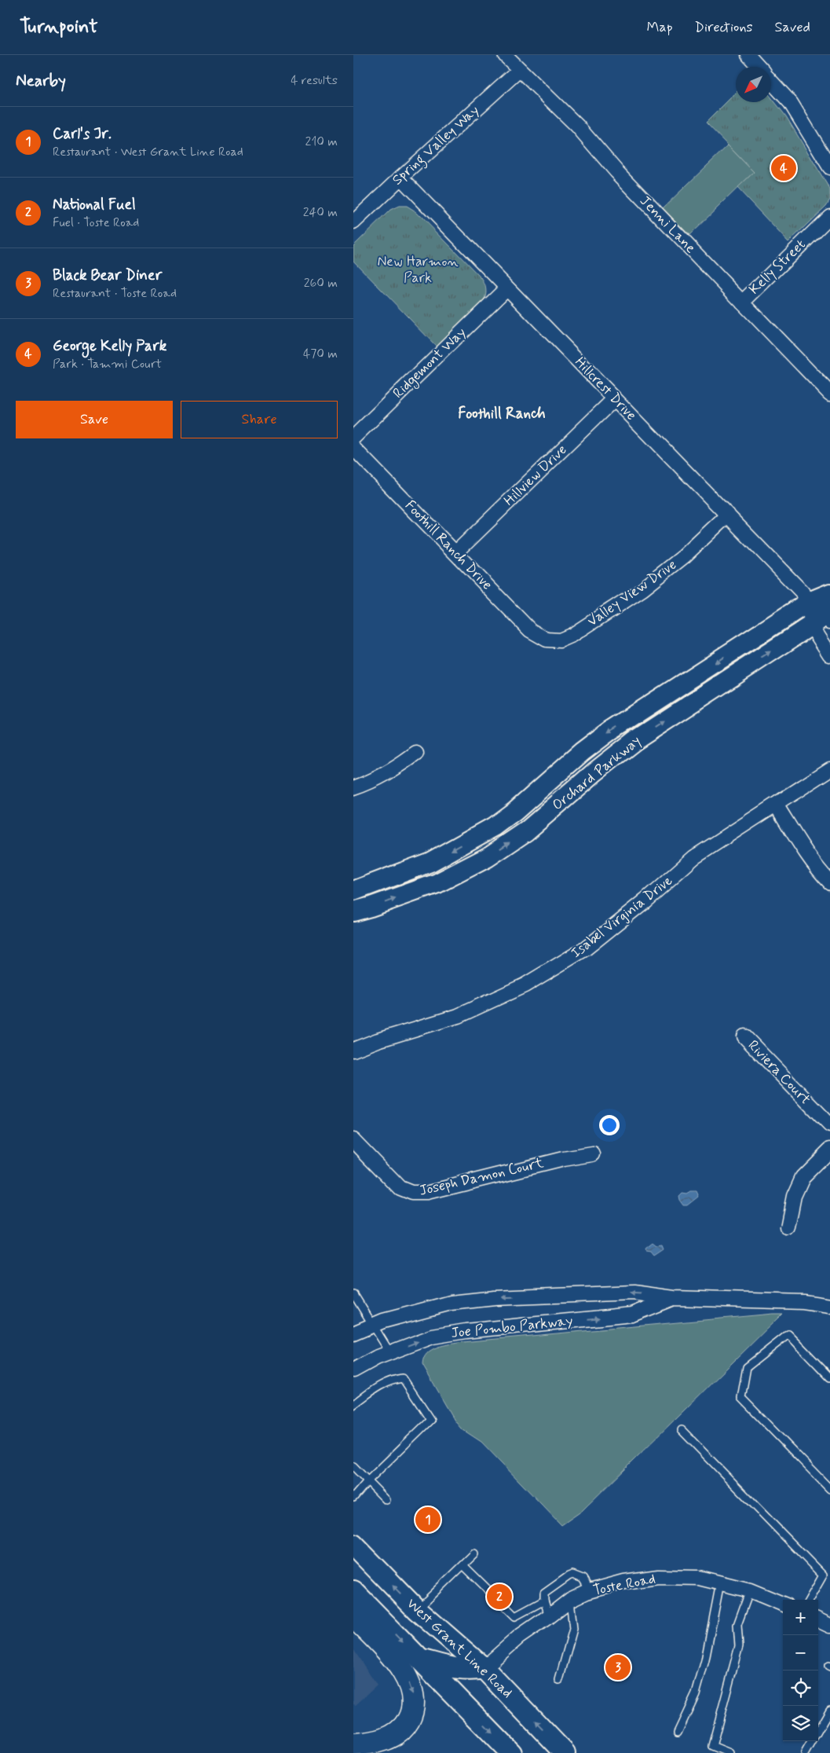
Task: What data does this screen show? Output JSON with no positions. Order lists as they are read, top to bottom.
{
  "streets": {
    "main road": ["West Grant Line Road"],
    "street": [
      "Spring Valley Way",
      "Jenni Lane",
      "Kelly Street",
      "Ridgemont Way",
      "Hillcrest Drive",
      "Hillview Drive",
      "Foothill Ranch Drive",
      "Valley View Drive",
      "Orchard Parkway",
      "Isabel Virginia Drive",
      "Riviera Court",
      "Joseph Damon Court",
      "Joe Pombo Parkway",
      "Toste Road"
    ]
  },
  "crossings": [
    ["Spring Valley Way", "Jenni Lane"],
    ["Spring Valley Way", "Hillcrest Drive"],
    ["Jenni Lane", "Kelly Street"],
    ["Ridgemont Way", "Hillcrest Drive"],
    ["Hillcrest Drive", "Hillview Drive"],
    ["Hillcrest Drive", "Valley View Drive"],
    ["Hillcrest Drive", "Orchard Parkway"],
    ["Hillview Drive", "Foothill Ranch Drive"],
    ["Foothill Ranch Drive", "Valley View Drive"],
    ["Toste Road", "West Grant Line Road"]
  ],
  "districts": ["Foothill Ranch"],
  "parks": ["New Harmon Park"],
  "north": "bottom left",
  "page": {
    "header": "Turnpoint",
    "nav": ["Map", "Directions", "Saved"],
    "heading": ["Nearby", "4 results"],
    "list": [
      {
        "mark": "1",
        "name": "Carl's Jr.",
        "note": "Restaurant · West Grant Line Road",
        "value": "210 m"
      },
      {
        "mark": "2",
        "name": "National Fuel",
        "note": "Fuel · Toste Road",
        "value": "240 m"
      },
      {
        "mark": "3",
        "name": "Black Bear Diner",
        "note": "Restaurant · Toste Road",
        "value": "260 m"
      },
      {
        "mark": "4",
        "name": "George Kelly Park",
        "note": "Park · Tammi Court",
        "value": "470 m"
      }
    ],
    "pins": [
      "4",
      "1",
      "2",
      "3"
    ],
    "buttons": ["Save", "Share"],
    "map_buttons": ["+", "−"]
  }
}
